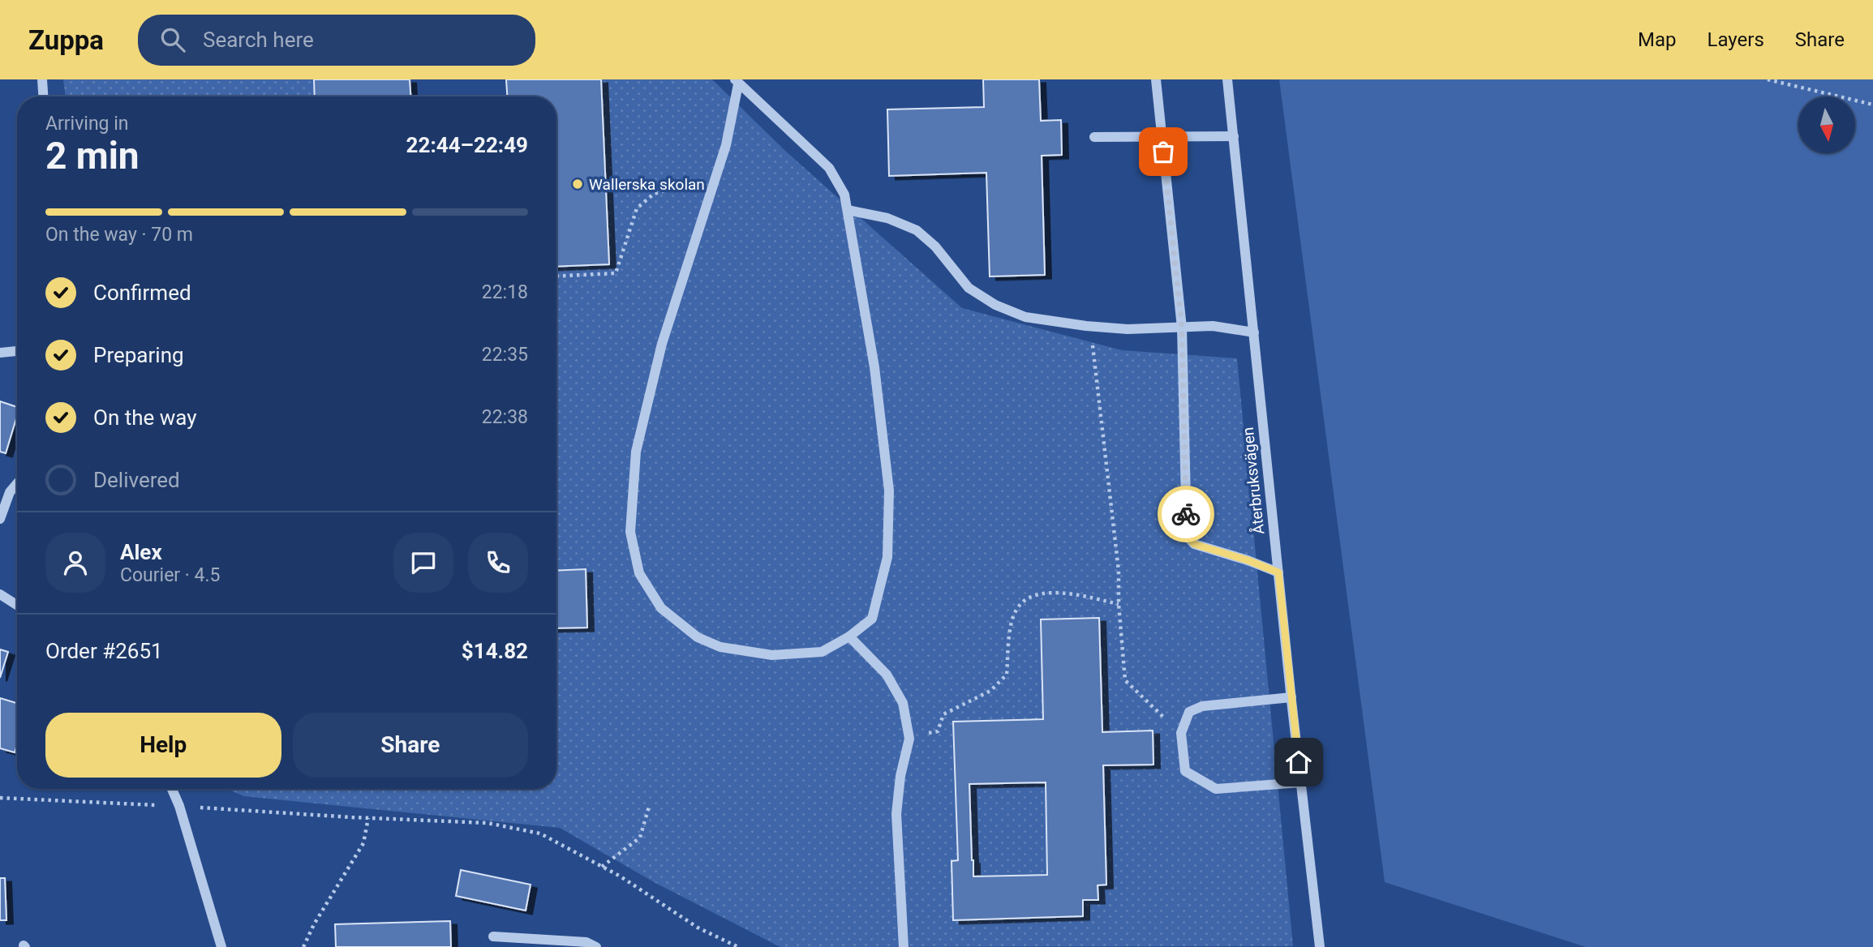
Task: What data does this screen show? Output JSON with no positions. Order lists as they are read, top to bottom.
{
  "streets": {
    "street": ["Återbruksvägen"]
  },
  "places": ["Wallerska skolan"],
  "north": "bottom",
  "page": {
    "header": "Zuppa",
    "search": "Search here",
    "nav": ["Map", "Layers", "Share"],
    "heading": ["2 min", "Arriving in", "22:44–22:49"],
    "panel": [
      "Alex",
      "Courier · 4.5",
      "Order #2651",
      "$14.82"
    ],
    "bar": "On the way · 70 m",
    "list": [
      ["Confirmed", "22:18"],
      ["Preparing", "22:35"],
      ["On the way", "22:38"],
      "Delivered"
    ],
    "buttons": ["Help", "Share"]
  }
}
